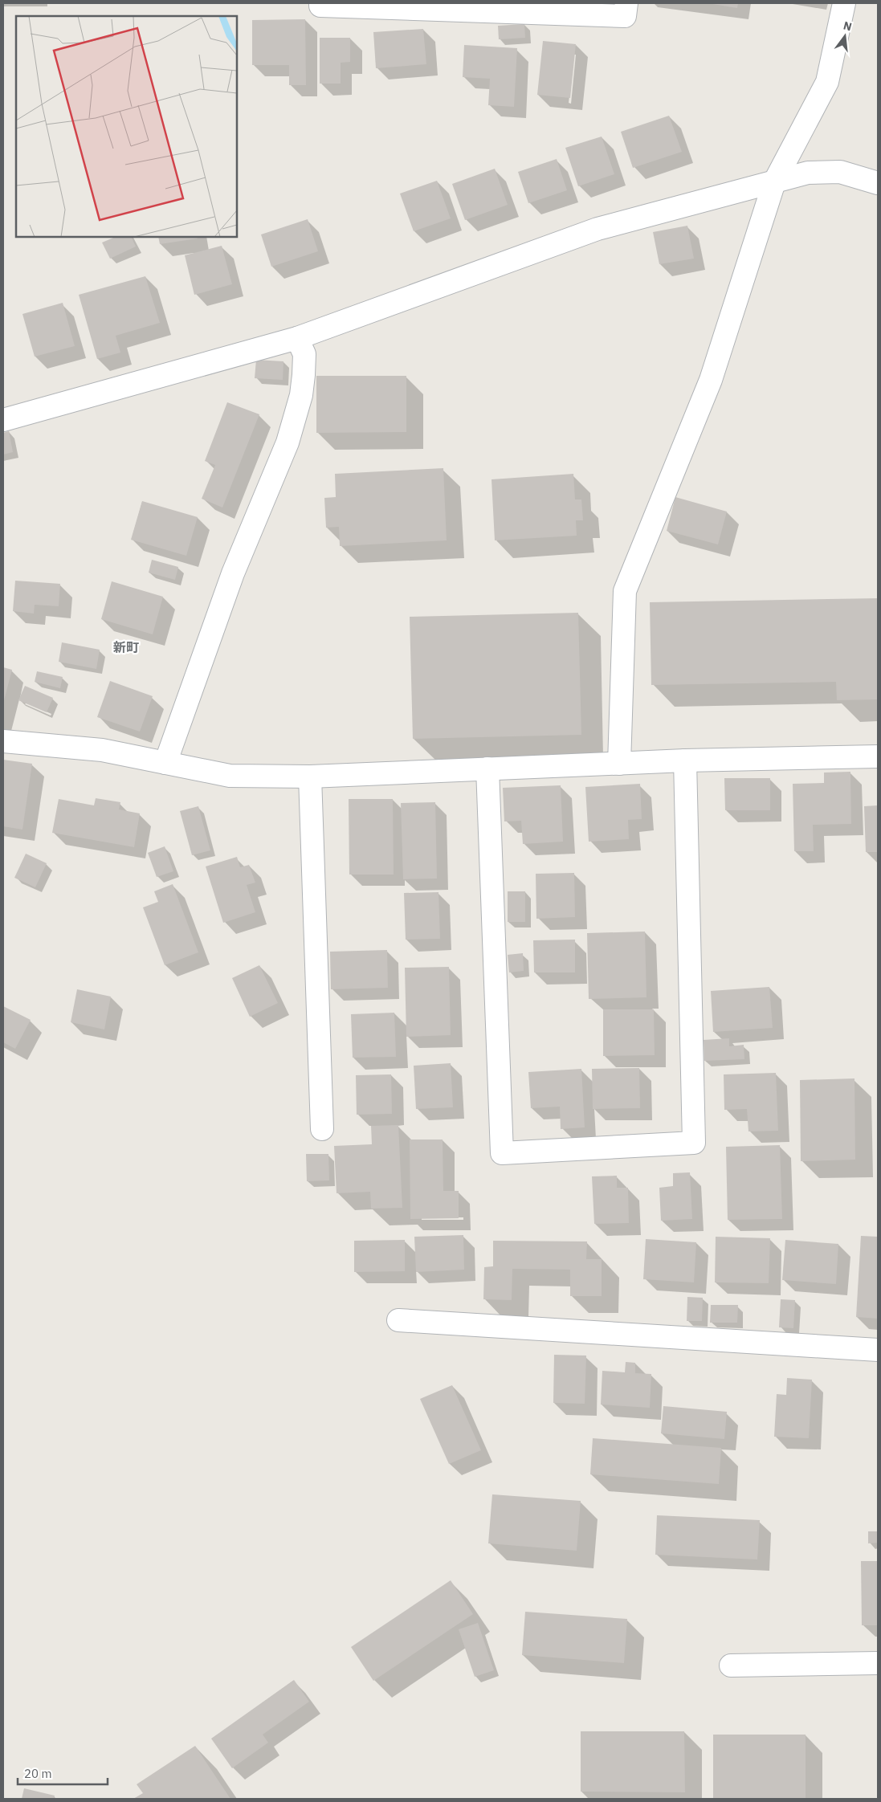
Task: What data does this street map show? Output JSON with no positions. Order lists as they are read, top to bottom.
{
  "districts": ["新町"],
  "scale_bar": "20 m",
  "north": "top"
}
